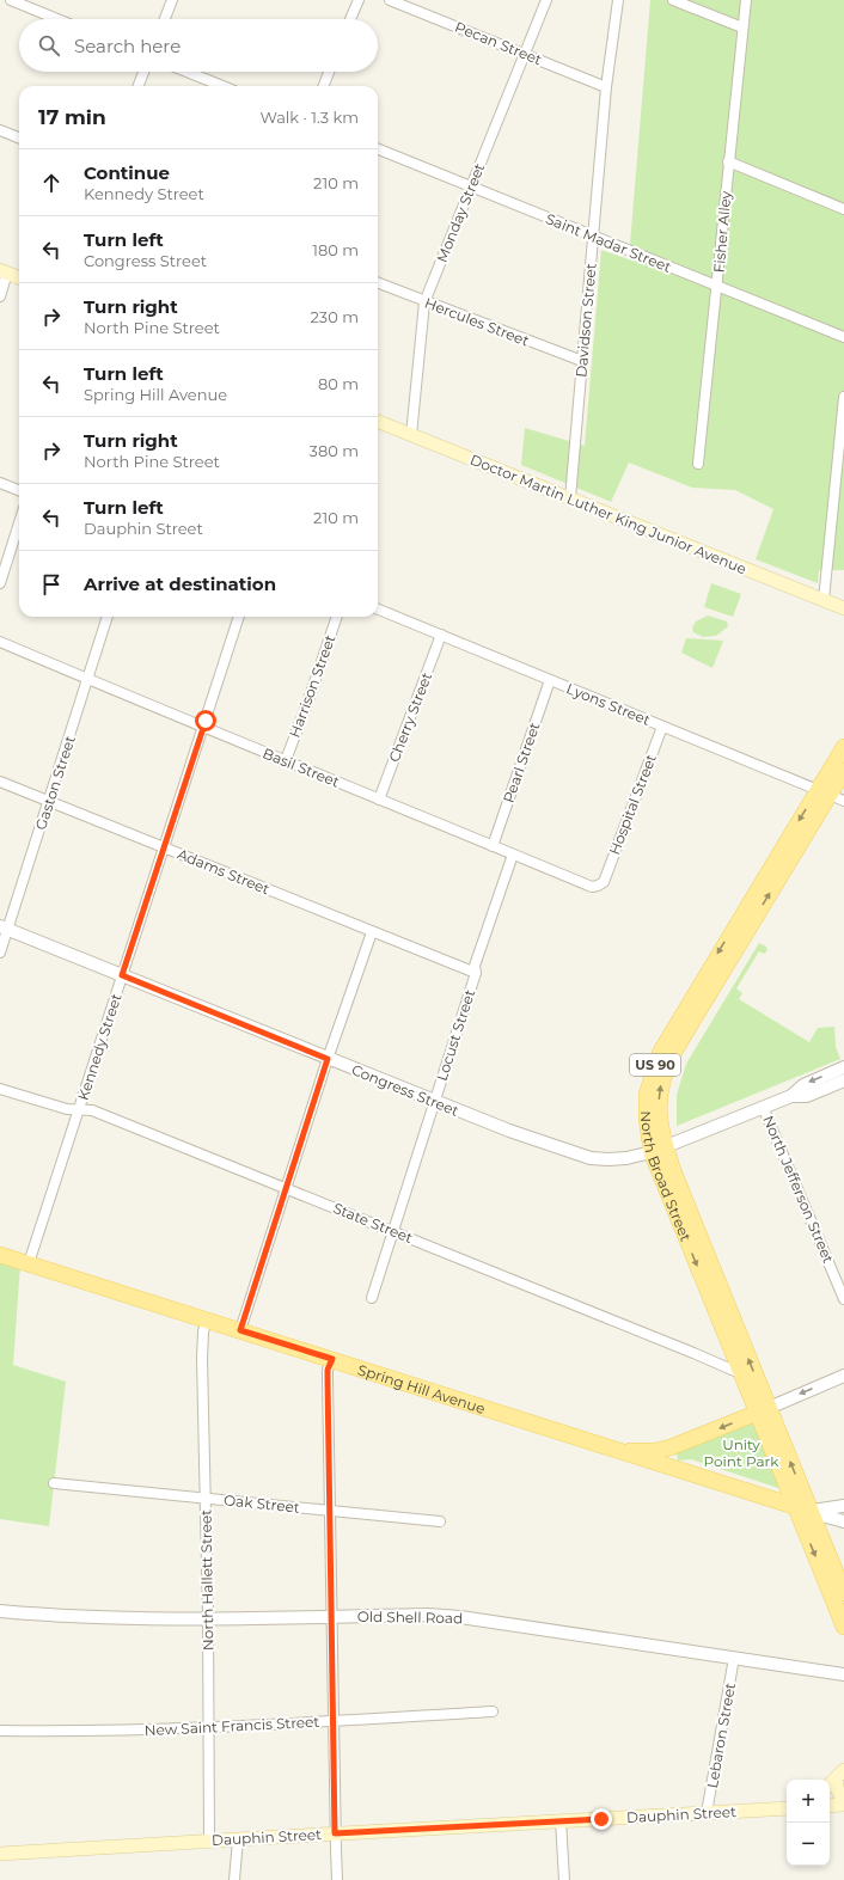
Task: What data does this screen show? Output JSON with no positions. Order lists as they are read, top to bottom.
{
  "streets": {
    "main road": [
      "Doctor Martin Luther King Junior Avenue",
      "US 90",
      "North Broad Street",
      "Spring Hill Avenue",
      "Dauphin Street"
    ],
    "street": [
      "Pecan Street",
      "Monday Street",
      "Fisher Alley",
      "Saint Madar Street",
      "Davidson Street",
      "Hercules Street",
      "Harrison Street",
      "Lyons Street",
      "Cherry Street",
      "Pearl Street",
      "Basil Street",
      "Gaston Street",
      "Hospital Street",
      "Adams Street",
      "Locust Street",
      "Kennedy Street",
      "Congress Street",
      "North Jefferson Street",
      "State Street",
      "Oak Street",
      "North Hallett Street",
      "Old Shell Road",
      "New Saint Francis Street",
      "Lebaron Street"
    ]
  },
  "crossings": [
    ["Pecan Street", "Monday Street"],
    ["Pecan Street", "Davidson Street"],
    ["Monday Street", "Saint Madar Street"],
    ["Monday Street", "Hercules Street"],
    ["Monday Street", "Doctor Martin Luther King Junior Avenue"],
    ["Fisher Alley", "Saint Madar Street"],
    ["Saint Madar Street", "Davidson Street"],
    ["Davidson Street", "Hercules Street"],
    ["Davidson Street", "Doctor Martin Luther King Junior Avenue"],
    ["Harrison Street", "Basil Street"],
    ["Lyons Street", "Cherry Street"],
    ["Lyons Street", "Pearl Street"],
    ["Lyons Street", "Hospital Street"],
    ["Lyons Street", "North Broad Street"],
    ["Cherry Street", "Basil Street"],
    ["Pearl Street", "Basil Street"],
    ["Basil Street", "Gaston Street"],
    ["Basil Street", "Hospital Street"],
    ["Basil Street", "Locust Street"],
    ["Basil Street", "Kennedy Street"],
    ["Gaston Street", "Adams Street"],
    ["Gaston Street", "Congress Street"],
    ["Adams Street", "Kennedy Street"],
    ["Locust Street", "Congress Street"],
    ["Locust Street", "State Street"],
    ["Kennedy Street", "Congress Street"],
    ["Kennedy Street", "State Street"],
    ["Kennedy Street", "Spring Hill Avenue"],
    ["Congress Street", "North Broad Street"],
    ["Congress Street", "North Jefferson Street"],
    ["North Broad Street", "State Street"],
    ["North Broad Street", "Spring Hill Avenue"],
    ["Spring Hill Avenue", "North Hallett Street"],
    ["Oak Street", "North Hallett Street"],
    ["North Hallett Street", "Old Shell Road"],
    ["North Hallett Street", "New Saint Francis Street"],
    ["North Hallett Street", "Dauphin Street"],
    ["Old Shell Road", "Lebaron Street"],
    ["Lebaron Street", "Dauphin Street"]
  ],
  "parks": ["Unity Point Park"],
  "page": {
    "search": "Search here",
    "heading": ["17 min", "Walk · 1.3 km"],
    "list": [
      ["Continue", "Kennedy Street", "210 m"],
      ["Turn left", "Congress Street", "180 m"],
      ["Turn right", "North Pine Street", "230 m"],
      ["Turn left", "Spring Hill Avenue", "80 m"],
      ["Turn right", "North Pine Street", "380 m"],
      ["Turn left", "Dauphin Street", "210 m"],
      "Arrive at destination"
    ],
    "map_buttons": ["+", "−"]
  }
}
